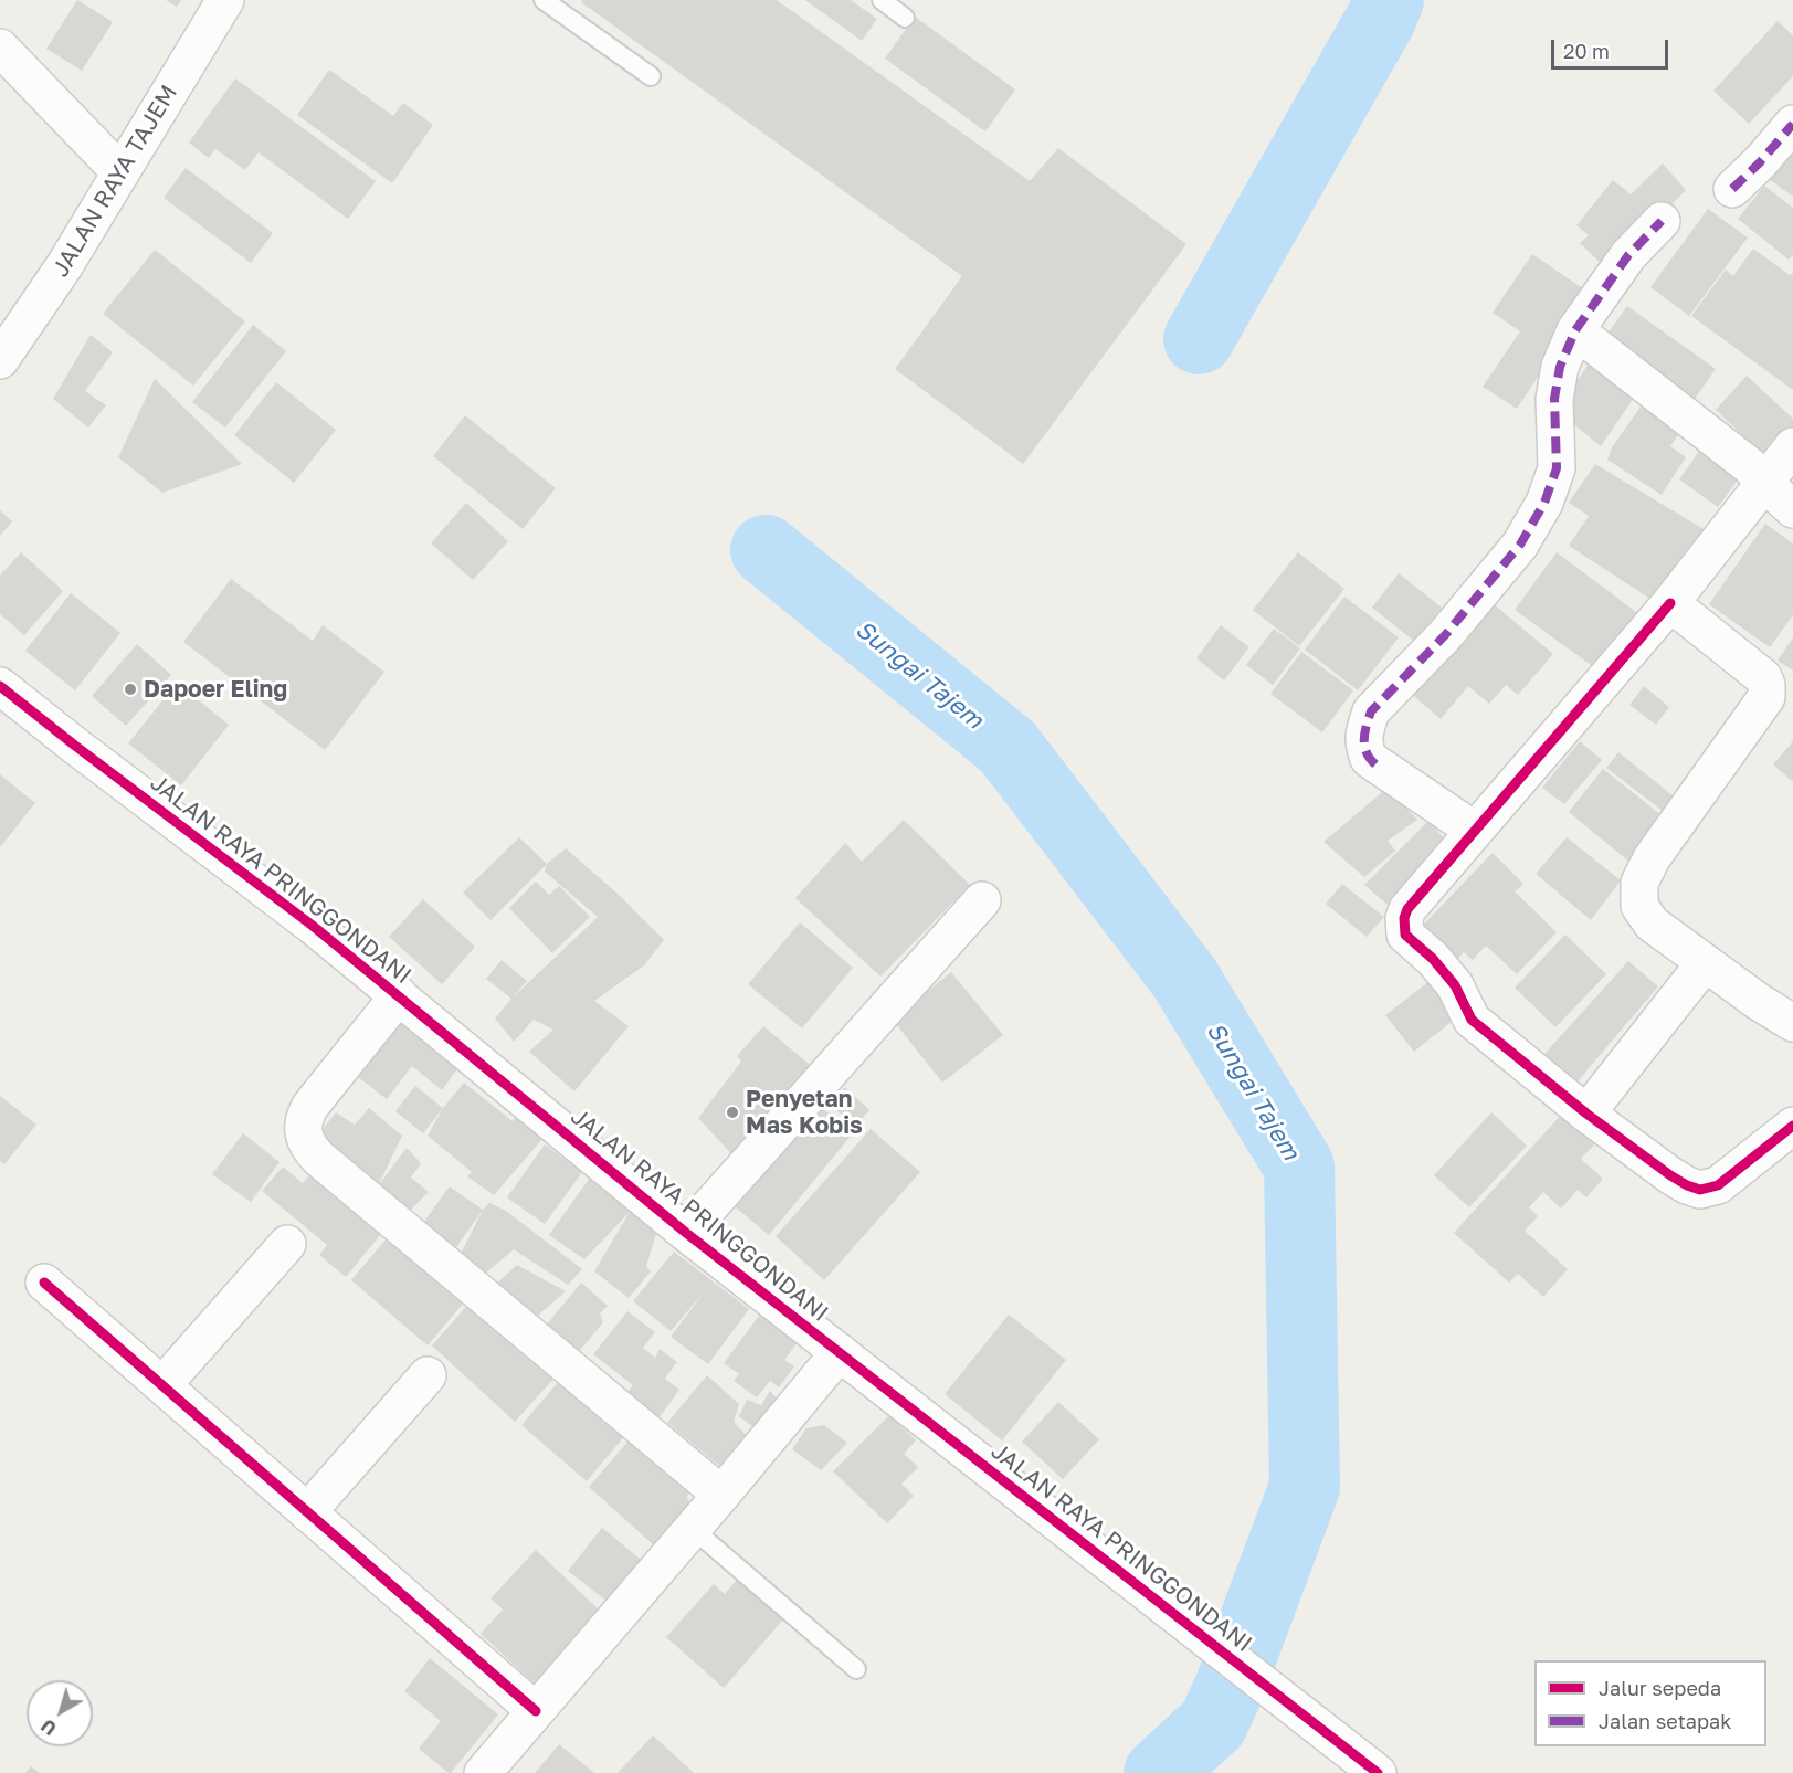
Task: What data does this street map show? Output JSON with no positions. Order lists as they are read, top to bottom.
{
  "streets": {
    "street": ["JALAN RAYA TAJEM", "JALAN RAYA PRINGGONDANI"]
  },
  "water": ["Sungai Tajem"],
  "places": ["Dapoer Eling", "Penyetan Mas Kobis"],
  "legend": ["Jalur sepeda", "Jalan setapak"],
  "scale_bar": "20 m",
  "north": "bottom left"
}
